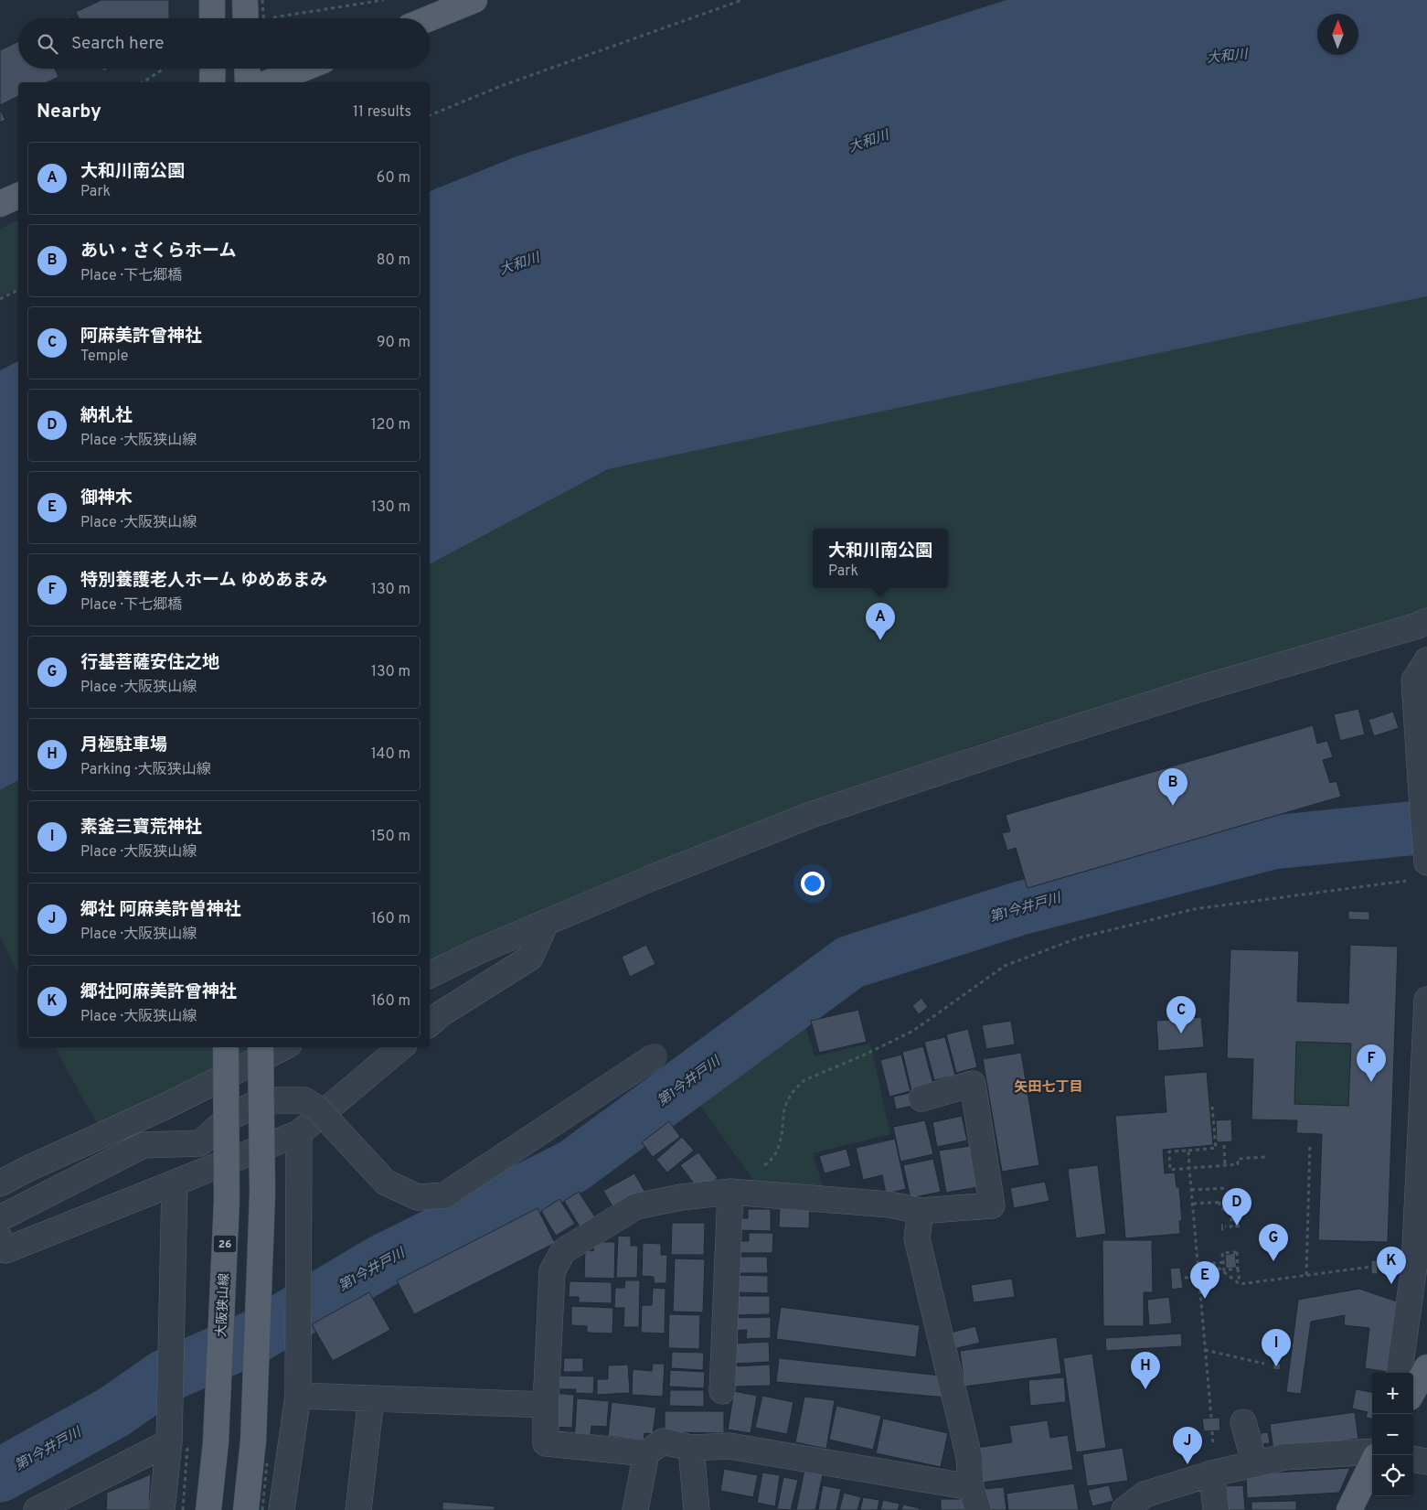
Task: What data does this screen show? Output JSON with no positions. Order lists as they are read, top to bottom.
{
  "streets": {
    "main road": ["26", "大阪狭山線"]
  },
  "districts": ["矢田七丁目"],
  "water": ["大和川", "第1今井戸川"],
  "north": "top",
  "page": {
    "search": "Search here",
    "heading": ["Nearby", "11 results"],
    "list": [
      {
        "mark": "A",
        "name": "大和川南公園",
        "note": "Park",
        "value": "60 m"
      },
      {
        "mark": "B",
        "name": "あい・さくらホーム",
        "note": "Place · 下七郷橋",
        "value": "80 m"
      },
      {
        "mark": "C",
        "name": "阿麻美許曾神社",
        "note": "Temple",
        "value": "90 m"
      },
      {
        "mark": "D",
        "name": "納札社",
        "note": "Place · 大阪狭山線",
        "value": "120 m"
      },
      {
        "mark": "E",
        "name": "御神木",
        "note": "Place · 大阪狭山線",
        "value": "130 m"
      },
      {
        "mark": "F",
        "name": "特別養護老人ホーム ゆめあまみ",
        "note": "Place · 下七郷橋",
        "value": "130 m"
      },
      {
        "mark": "G",
        "name": "行基菩薩安住之地",
        "note": "Place · 大阪狭山線",
        "value": "130 m"
      },
      {
        "mark": "H",
        "name": "月極駐車場",
        "note": "Parking · 大阪狭山線",
        "value": "140 m"
      },
      {
        "mark": "I",
        "name": "素釜三寶荒神社",
        "note": "Place · 大阪狭山線",
        "value": "150 m"
      },
      {
        "mark": "J",
        "name": "郷社 阿麻美許曽神社",
        "note": "Place · 大阪狭山線",
        "value": "160 m"
      },
      {
        "mark": "K",
        "name": "郷社阿麻美許曾神社",
        "note": "Place · 大阪狭山線",
        "value": "160 m"
      }
    ],
    "popup": ["大和川南公園", "Park"],
    "pins": [
      "A",
      "B",
      "C",
      "F",
      "D",
      "G",
      "K",
      "E",
      "I",
      "H",
      "J"
    ],
    "map_buttons": ["+", "−"]
  }
}
